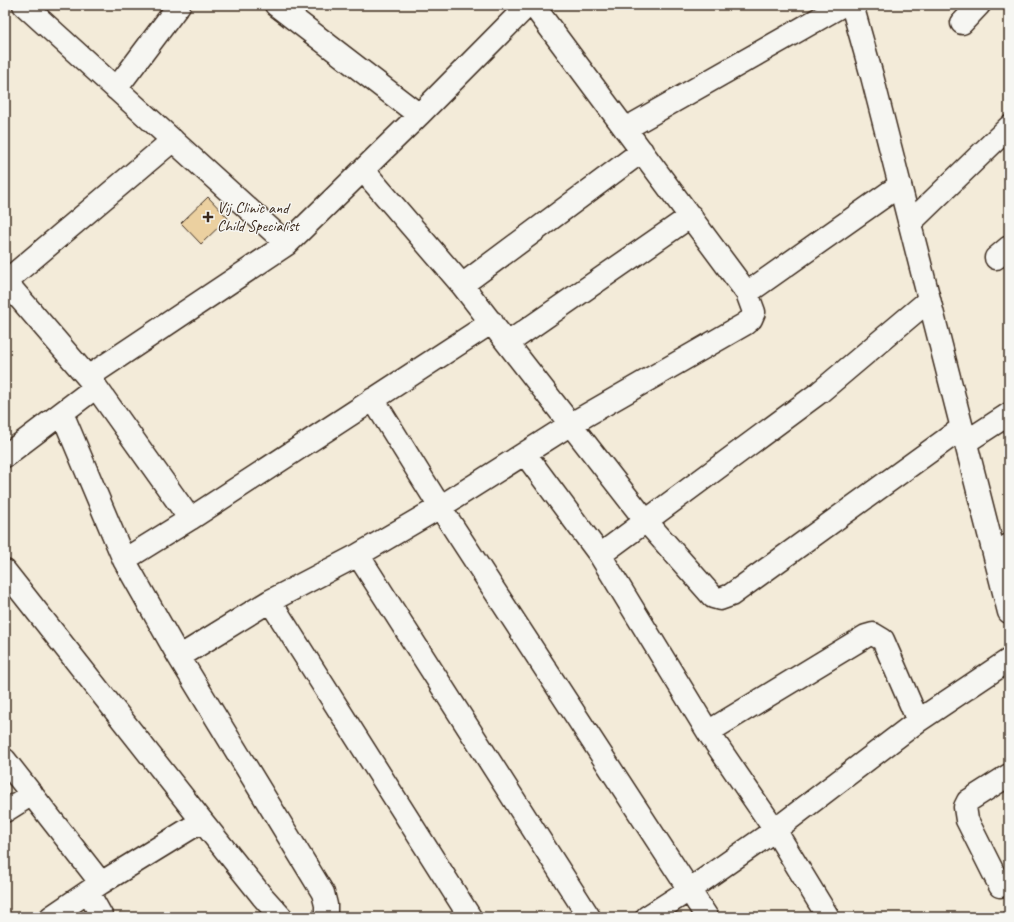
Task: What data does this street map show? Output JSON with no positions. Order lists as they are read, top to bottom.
{
  "places": {
    "health": ["Vij Clinic and Child Specialist"]
  }
}
